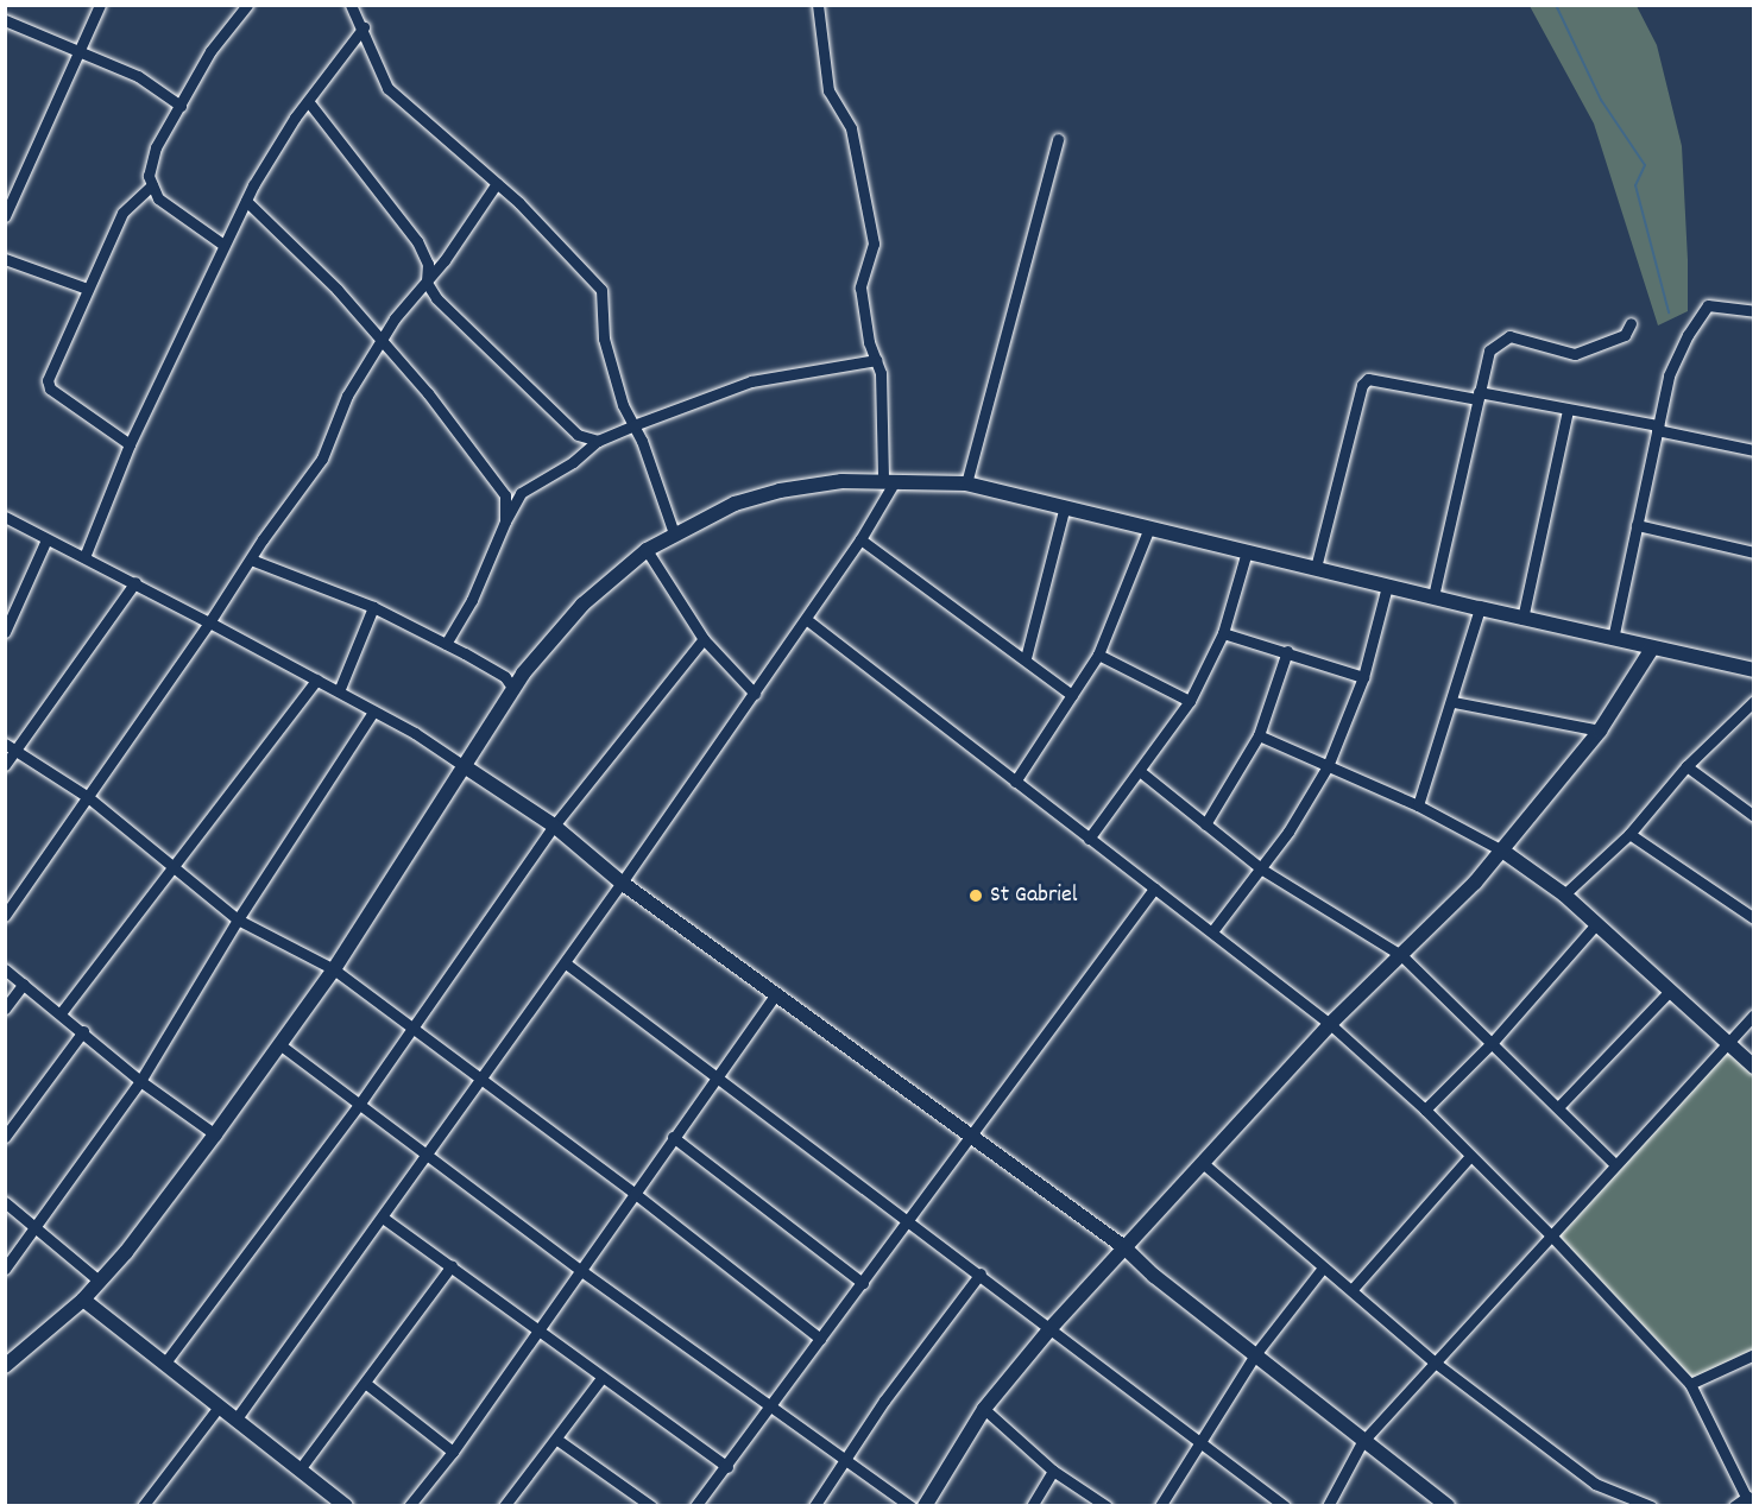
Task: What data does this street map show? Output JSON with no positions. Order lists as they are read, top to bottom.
{
  "places": ["St Gabriel"]
}
